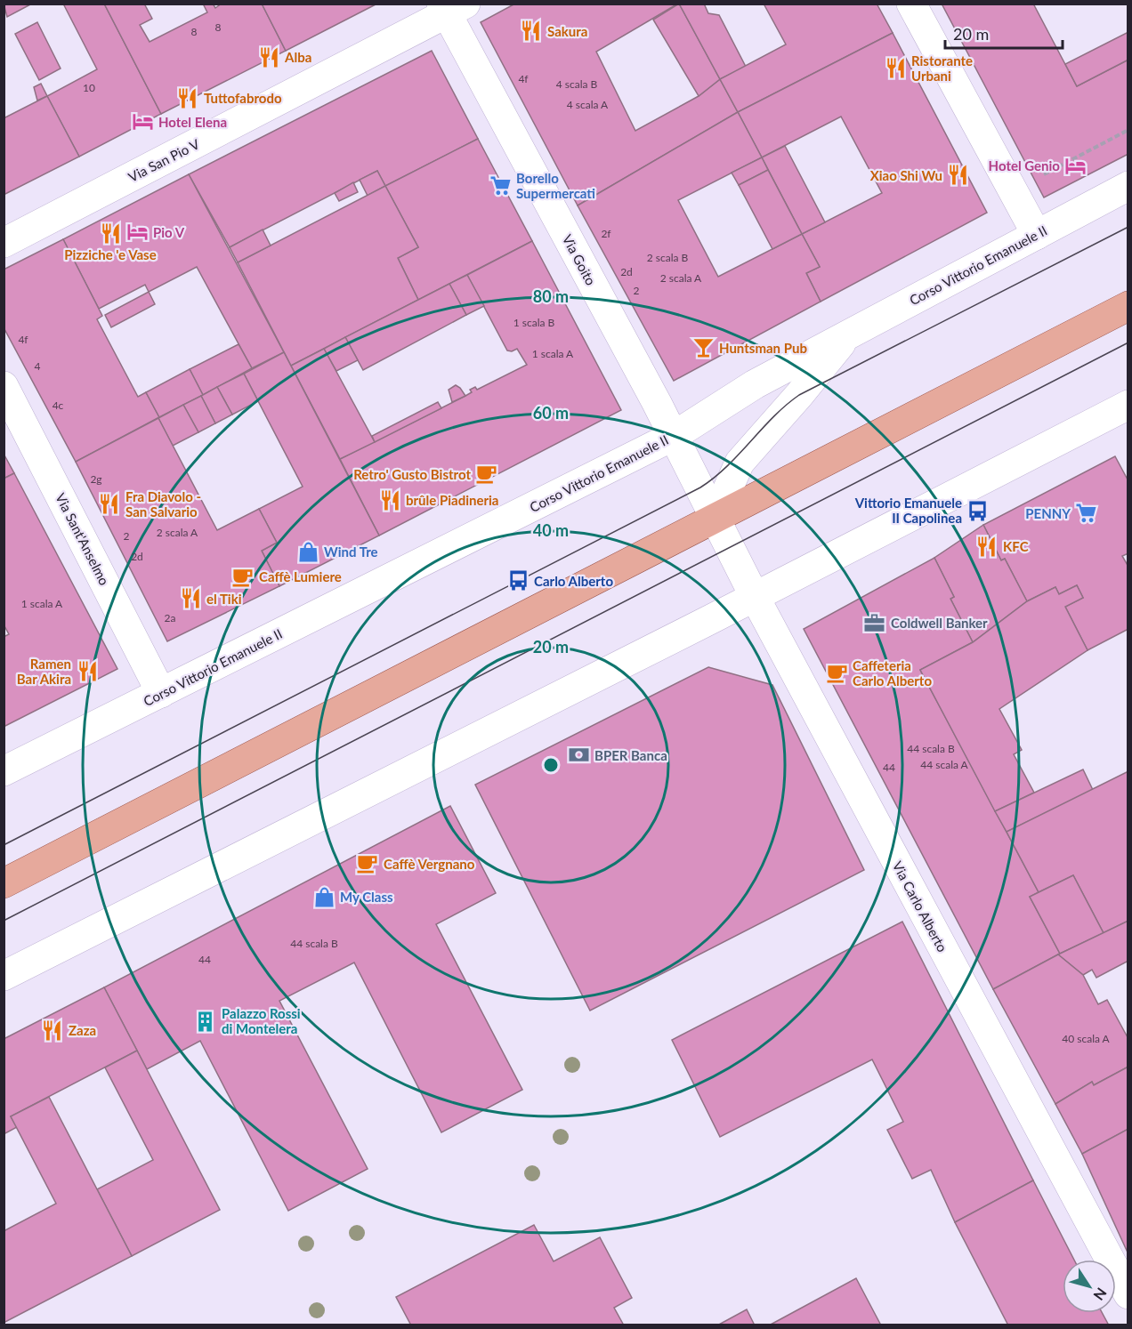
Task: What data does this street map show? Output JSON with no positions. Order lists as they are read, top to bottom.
{
  "streets": {
    "street": [
      "Via San Pio V",
      "Via Goito",
      "Corso Vittorio Emanuele II",
      "Via Sant'Anselmo",
      "Via Carlo Alberto"
    ]
  },
  "crossings": [
    ["Via San Pio V", "Via Goito"],
    ["Via Goito", "Corso Vittorio Emanuele II"],
    ["Via Goito", "Via Carlo Alberto"],
    ["Corso Vittorio Emanuele II", "Via Sant'Anselmo"]
  ],
  "places": {
    "restaurant": [
      "Sakura",
      "Alba",
      "Ristorante Urbani",
      "Tuttofabrodo",
      "Xiao Shi Wu",
      "Pizziche 'e Vase",
      "brûle Piadineria",
      "Fra Diavolo - San Salvario",
      "KFC",
      "el Tiki",
      "Ramen Bar Akira",
      "Zaza"
    ],
    "hotel": ["Hotel Elena", "Hotel Genio", "Pio V"],
    "supermarket": ["Borello Supermercati", "PENNY"],
    "bar": ["Huntsman Pub"],
    "cafe": [
      "Retro' Gusto Bistrot",
      "Caffè Lumiere",
      "Caffeteria Carlo Alberto",
      "Caffè Vergnano"
    ],
    "bus stop": ["Vittorio Emanuele II Capolinea", "Carlo Alberto"],
    "shop": ["Wind Tre", "My Class"],
    "office": ["Coldwell Banker"],
    "bank": ["BPER Banca"],
    "building": ["Palazzo Rossi di Montelera"]
  },
  "house_numbers": [
    "8",
    "8",
    "4f",
    "4 scala B",
    "10",
    "4 scala A",
    "2f",
    "2 scala B",
    "2d",
    "2 scala A",
    "2",
    "1 scala B",
    "4f",
    "1 scala A",
    "4",
    "4c",
    "2g",
    "2 scala A",
    "2",
    "2d",
    "1 scala A",
    "2a",
    "44 scala B",
    "44 scala A",
    "44",
    "44 scala B",
    "44",
    "40 scala A"
  ],
  "scale_bar": "20 m",
  "north": "bottom right",
  "rings": [
    "80 m",
    "60 m",
    "40 m",
    "20 m"
  ]
}
